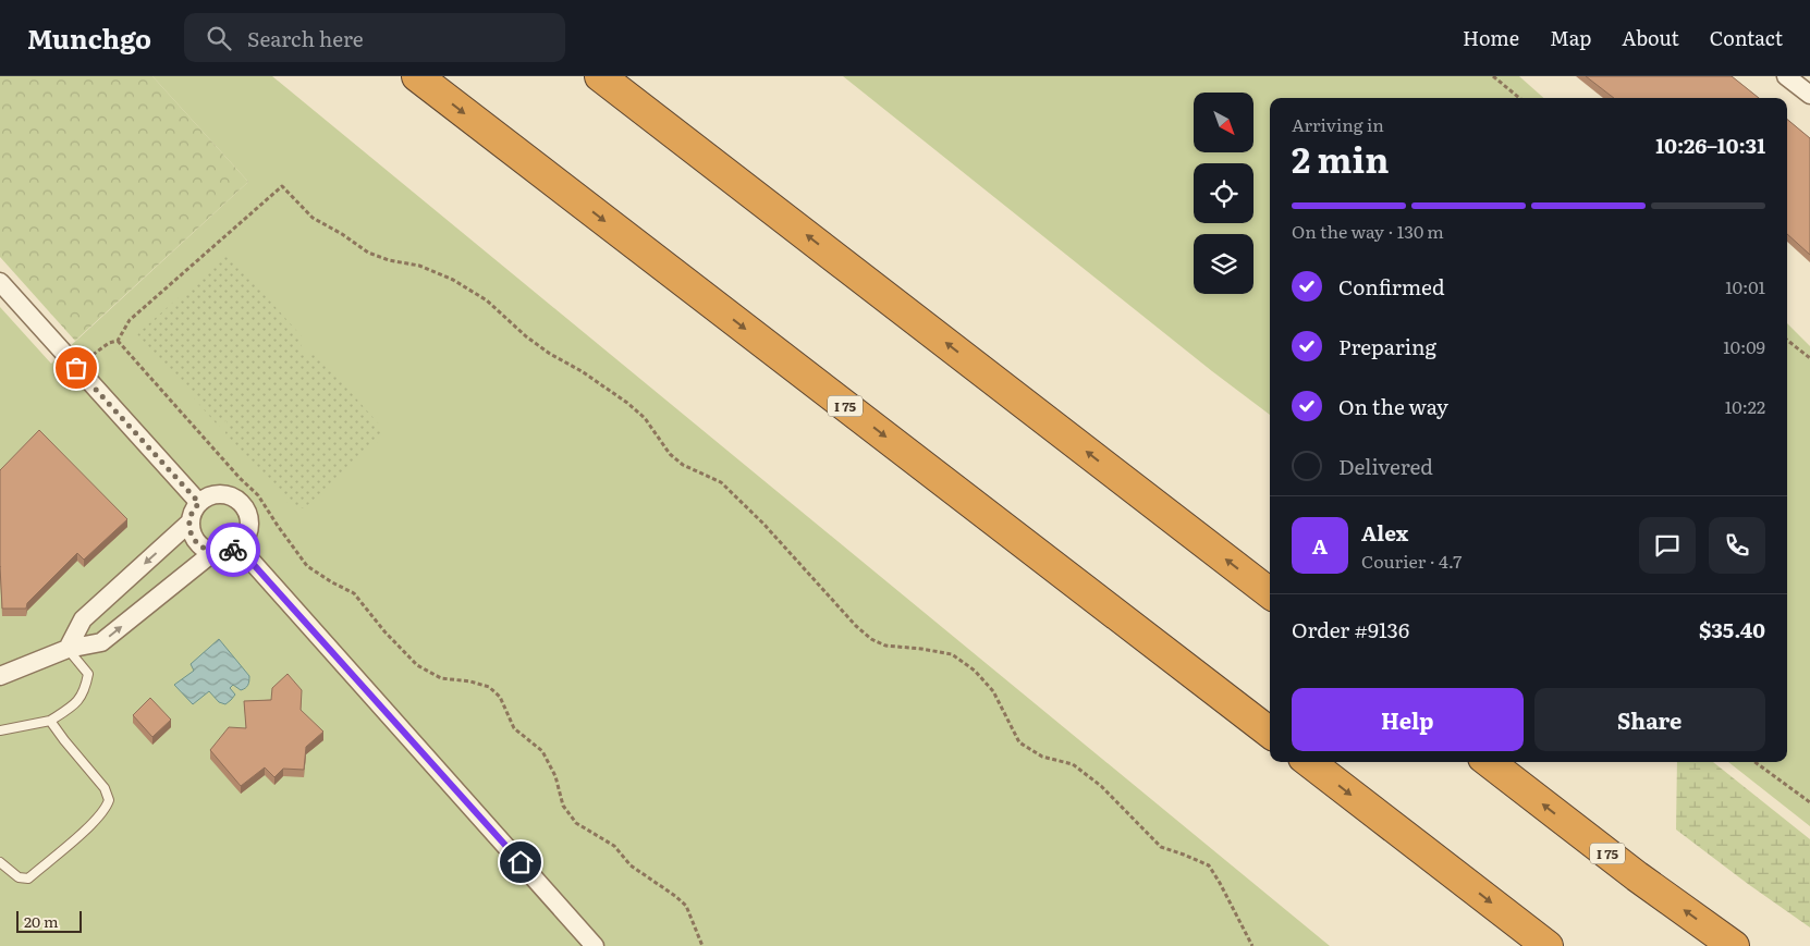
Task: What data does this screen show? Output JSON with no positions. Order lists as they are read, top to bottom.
{
  "streets": {
    "highway": ["I 75"]
  },
  "scale_bar": "20 m",
  "north": "bottom right",
  "page": {
    "header": "Munchgo",
    "search": "Search here",
    "nav": [
      "Home",
      "Map",
      "About",
      "Contact"
    ],
    "heading": ["2 min", "Arriving in", "10:26–10:31"],
    "panel": [
      "Alex",
      "Courier · 4.7",
      "Order #9136",
      "$35.40"
    ],
    "bar": "On the way · 130 m",
    "list": [
      ["Confirmed", "10:01"],
      ["Preparing", "10:09"],
      ["On the way", "10:22"],
      "Delivered"
    ],
    "round": "A",
    "buttons": ["Help", "Share"],
    "scale": "20 m"
  }
}
